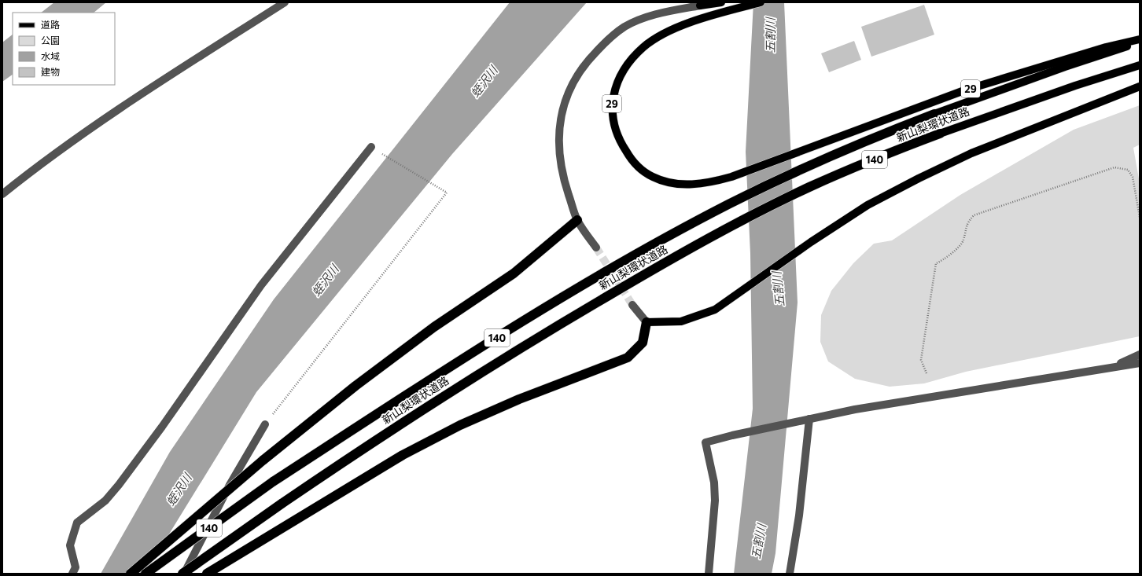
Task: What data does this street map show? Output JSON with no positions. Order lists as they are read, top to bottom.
{
  "streets": {
    "highway": ["新山梨環状道路", "140"],
    "main road": ["29"]
  },
  "crossings": [
    ["29", "新山梨環状道路"]
  ],
  "water": ["五割川", "蛭沢川"],
  "legend": [
    "道路",
    "公園",
    "水域",
    "建物"
  ]
}
